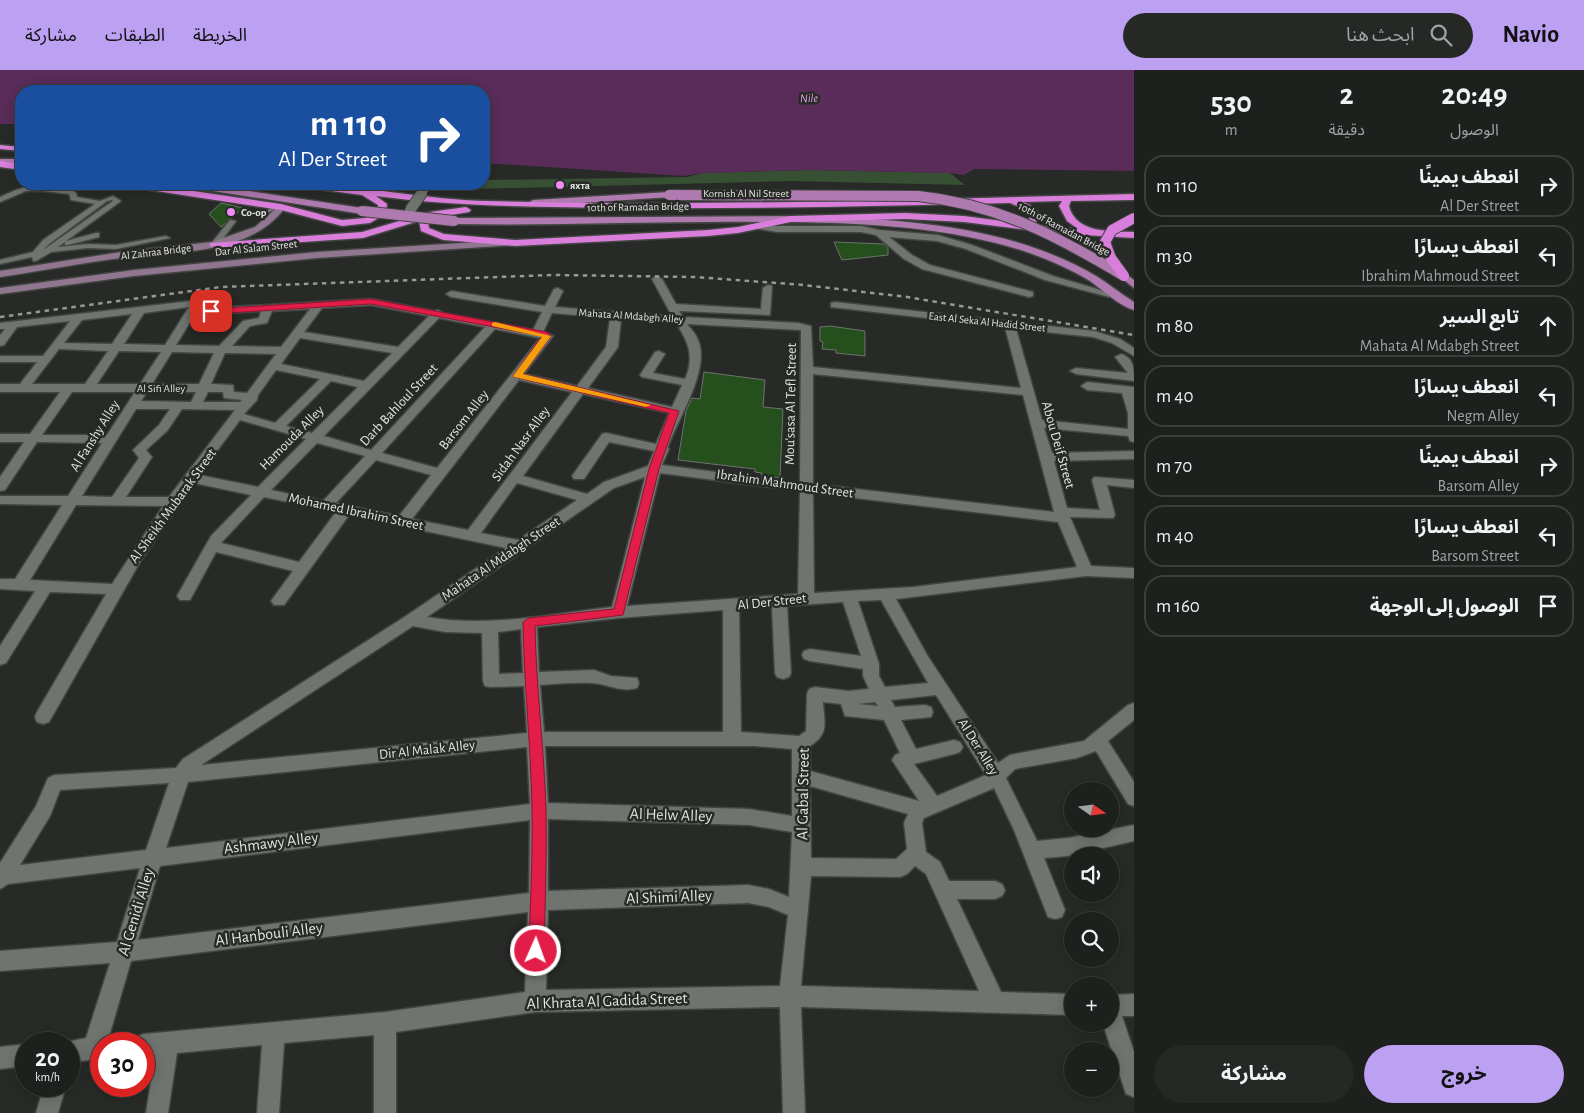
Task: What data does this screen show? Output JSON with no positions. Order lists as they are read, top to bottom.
{
  "streets": {
    "highway": ["Kornish Al Nil Street"],
    "main road": ["10th of Ramadan Bridge", "Dar Al Salam Street", "Al Zahraa Bridge"],
    "street": [
      "Mahata Al Mdabgh Alley",
      "East Al Seka Al Hadid Street",
      "Al Sifi Alley",
      "Mou'sasa Al Tefl Street",
      "Darb Bahloul Street",
      "Barsom Alley",
      "Al Fanshy Alley",
      "Hamouda Alley",
      "Sidah Nasr Alley",
      "Abou Deif Street",
      "Ibrahim Mahmoud Street",
      "Al Sheikh Mubarak Street",
      "Mohamed Ibrahim Street",
      "Mahata Al Mdabgh Street",
      "Al Der Street",
      "Al Der Alley",
      "Dir Al Malak Alley",
      "Al Gabal Street",
      "Al Helw Alley",
      "Ashmawy Alley",
      "Al Shimi Alley",
      "Al Genidi Alley",
      "Al Hanbouli Alley",
      "Al Khrata Al Gadida Street"
    ]
  },
  "crossings": [
    ["Kornish Al Nil Street", "10th of Ramadan Bridge"],
    ["Kornish Al Nil Street", "Dar Al Salam Street"],
    ["Dar Al Salam Street", "Al Zahraa Bridge"],
    ["Mahata Al Mdabgh Alley", "Mou'sasa Al Tefl Street"],
    ["Mahata Al Mdabgh Alley", "Barsom Alley"],
    ["Mahata Al Mdabgh Alley", "Sidah Nasr Alley"],
    ["East Al Seka Al Hadid Street", "Abou Deif Street"],
    ["Al Sifi Alley", "Al Fanshy Alley"],
    ["Al Sifi Alley", "Al Sheikh Mubarak Street"],
    ["Mou'sasa Al Tefl Street", "Ibrahim Mahmoud Street"],
    ["Mou'sasa Al Tefl Street", "Al Der Street"],
    ["Darb Bahloul Street", "Mohamed Ibrahim Street"],
    ["Barsom Alley", "Mohamed Ibrahim Street"],
    ["Hamouda Alley", "Mohamed Ibrahim Street"],
    ["Sidah Nasr Alley", "Mohamed Ibrahim Street"],
    ["Abou Deif Street", "Ibrahim Mahmoud Street"],
    ["Abou Deif Street", "Al Der Street"],
    ["Ibrahim Mahmoud Street", "Mahata Al Mdabgh Street"],
    ["Al Sheikh Mubarak Street", "Mohamed Ibrahim Street"],
    ["Mohamed Ibrahim Street", "Mahata Al Mdabgh Street"],
    ["Mahata Al Mdabgh Street", "Al Der Street"],
    ["Mahata Al Mdabgh Street", "Dir Al Malak Alley"],
    ["Mahata Al Mdabgh Street", "Al Genidi Alley"],
    ["Al Der Street", "Al Der Alley"],
    ["Al Der Alley", "Al Gabal Street"],
    ["Dir Al Malak Alley", "Al Gabal Street"],
    ["Dir Al Malak Alley", "Ashmawy Alley"],
    ["Dir Al Malak Alley", "Al Genidi Alley"],
    ["Al Gabal Street", "Al Helw Alley"],
    ["Al Gabal Street", "Al Shimi Alley"],
    ["Al Gabal Street", "Al Khrata Al Gadida Street"],
    ["Al Helw Alley", "Ashmawy Alley"],
    ["Ashmawy Alley", "Al Genidi Alley"],
    ["Al Shimi Alley", "Al Hanbouli Alley"],
    ["Al Genidi Alley", "Al Hanbouli Alley"]
  ],
  "water": ["Nile"],
  "places": ["яхта", "Co-op"],
  "north": "right",
  "page": {
    "header": "Navio",
    "search": "ابحث هنا",
    "nav": ["الخريطة", "الطبقات", "مشاركة"],
    "eta": [
      "20:49",
      "الوصول",
      "2",
      "دقيقة",
      "530",
      "m"
    ],
    "turn": ["110 m", "Al Der Street"],
    "list": [
      {
        "name": "انعطف يمينًا",
        "note": "Al Der Street",
        "value": "110 m"
      },
      {
        "name": "انعطف يسارًا",
        "note": "Ibrahim Mahmoud Street",
        "value": "30 m"
      },
      {
        "name": "تابع السير",
        "note": "Mahata Al Mdabgh Street",
        "value": "80 m"
      },
      {
        "name": "انعطف يسارًا",
        "note": "Negm Alley",
        "value": "40 m"
      },
      {
        "name": "انعطف يمينًا",
        "note": "Barsom Alley",
        "value": "70 m"
      },
      {
        "name": "انعطف يسارًا",
        "note": "Barsom Street",
        "value": "40 m"
      },
      {
        "name": "الوصول إلى الوجهة",
        "value": "160 m"
      }
    ],
    "map_buttons": ["+", "−"],
    "speed": "20 km/h",
    "limit": "30",
    "buttons": ["خروج", "مشاركة"]
  }
}
